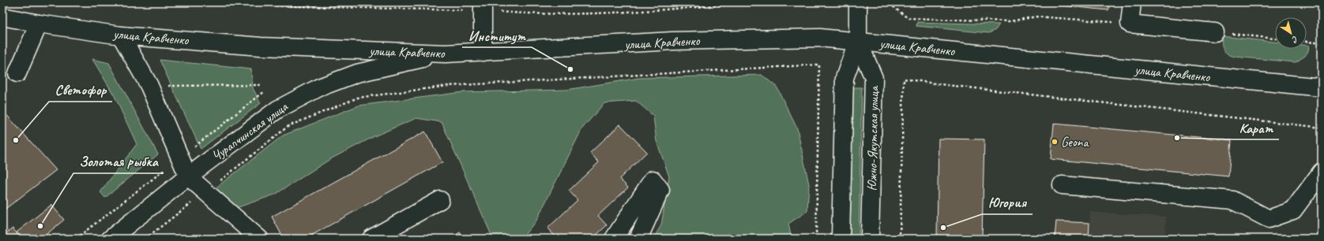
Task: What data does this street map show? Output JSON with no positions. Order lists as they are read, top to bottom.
{
  "streets": {
    "street": ["улица Кравченко", "Чурапчинская улица", "Южно-Якутская улица"]
  },
  "crossings": [
    ["улица Кравченко", "Чурапчинская улица"],
    ["улица Кравченко", "Южно-Якутская улица"]
  ],
  "places": [
    "Институт",
    "Карат",
    "Светофор",
    "Geona",
    "Золотая рыбка",
    "Югория"
  ],
  "north": "bottom right"
}
